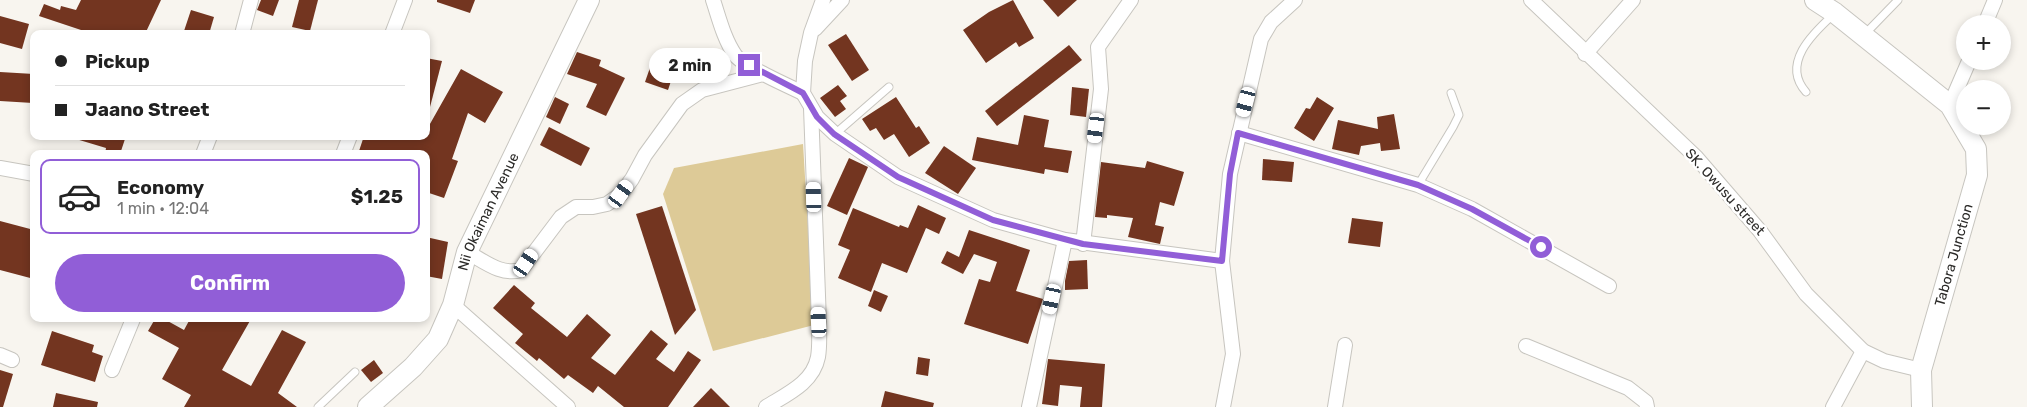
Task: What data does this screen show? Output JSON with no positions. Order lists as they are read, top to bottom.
{
  "streets": {
    "street": ["SK. Owusu street", "Nii Okaiman Avenue", "Tabora Junction"]
  },
  "crossings": [
    ["SK. Owusu street", "Tabora Junction"]
  ],
  "page": {
    "map_buttons": ["+", "−"],
    "banner": ["Pickup", "Jaano Street"],
    "bubble": "2 min",
    "list": [
      {
        "name": "Economy",
        "note": "1 min · 12:04",
        "value": "$1.25"
      }
    ],
    "buttons": "Confirm"
  }
}
